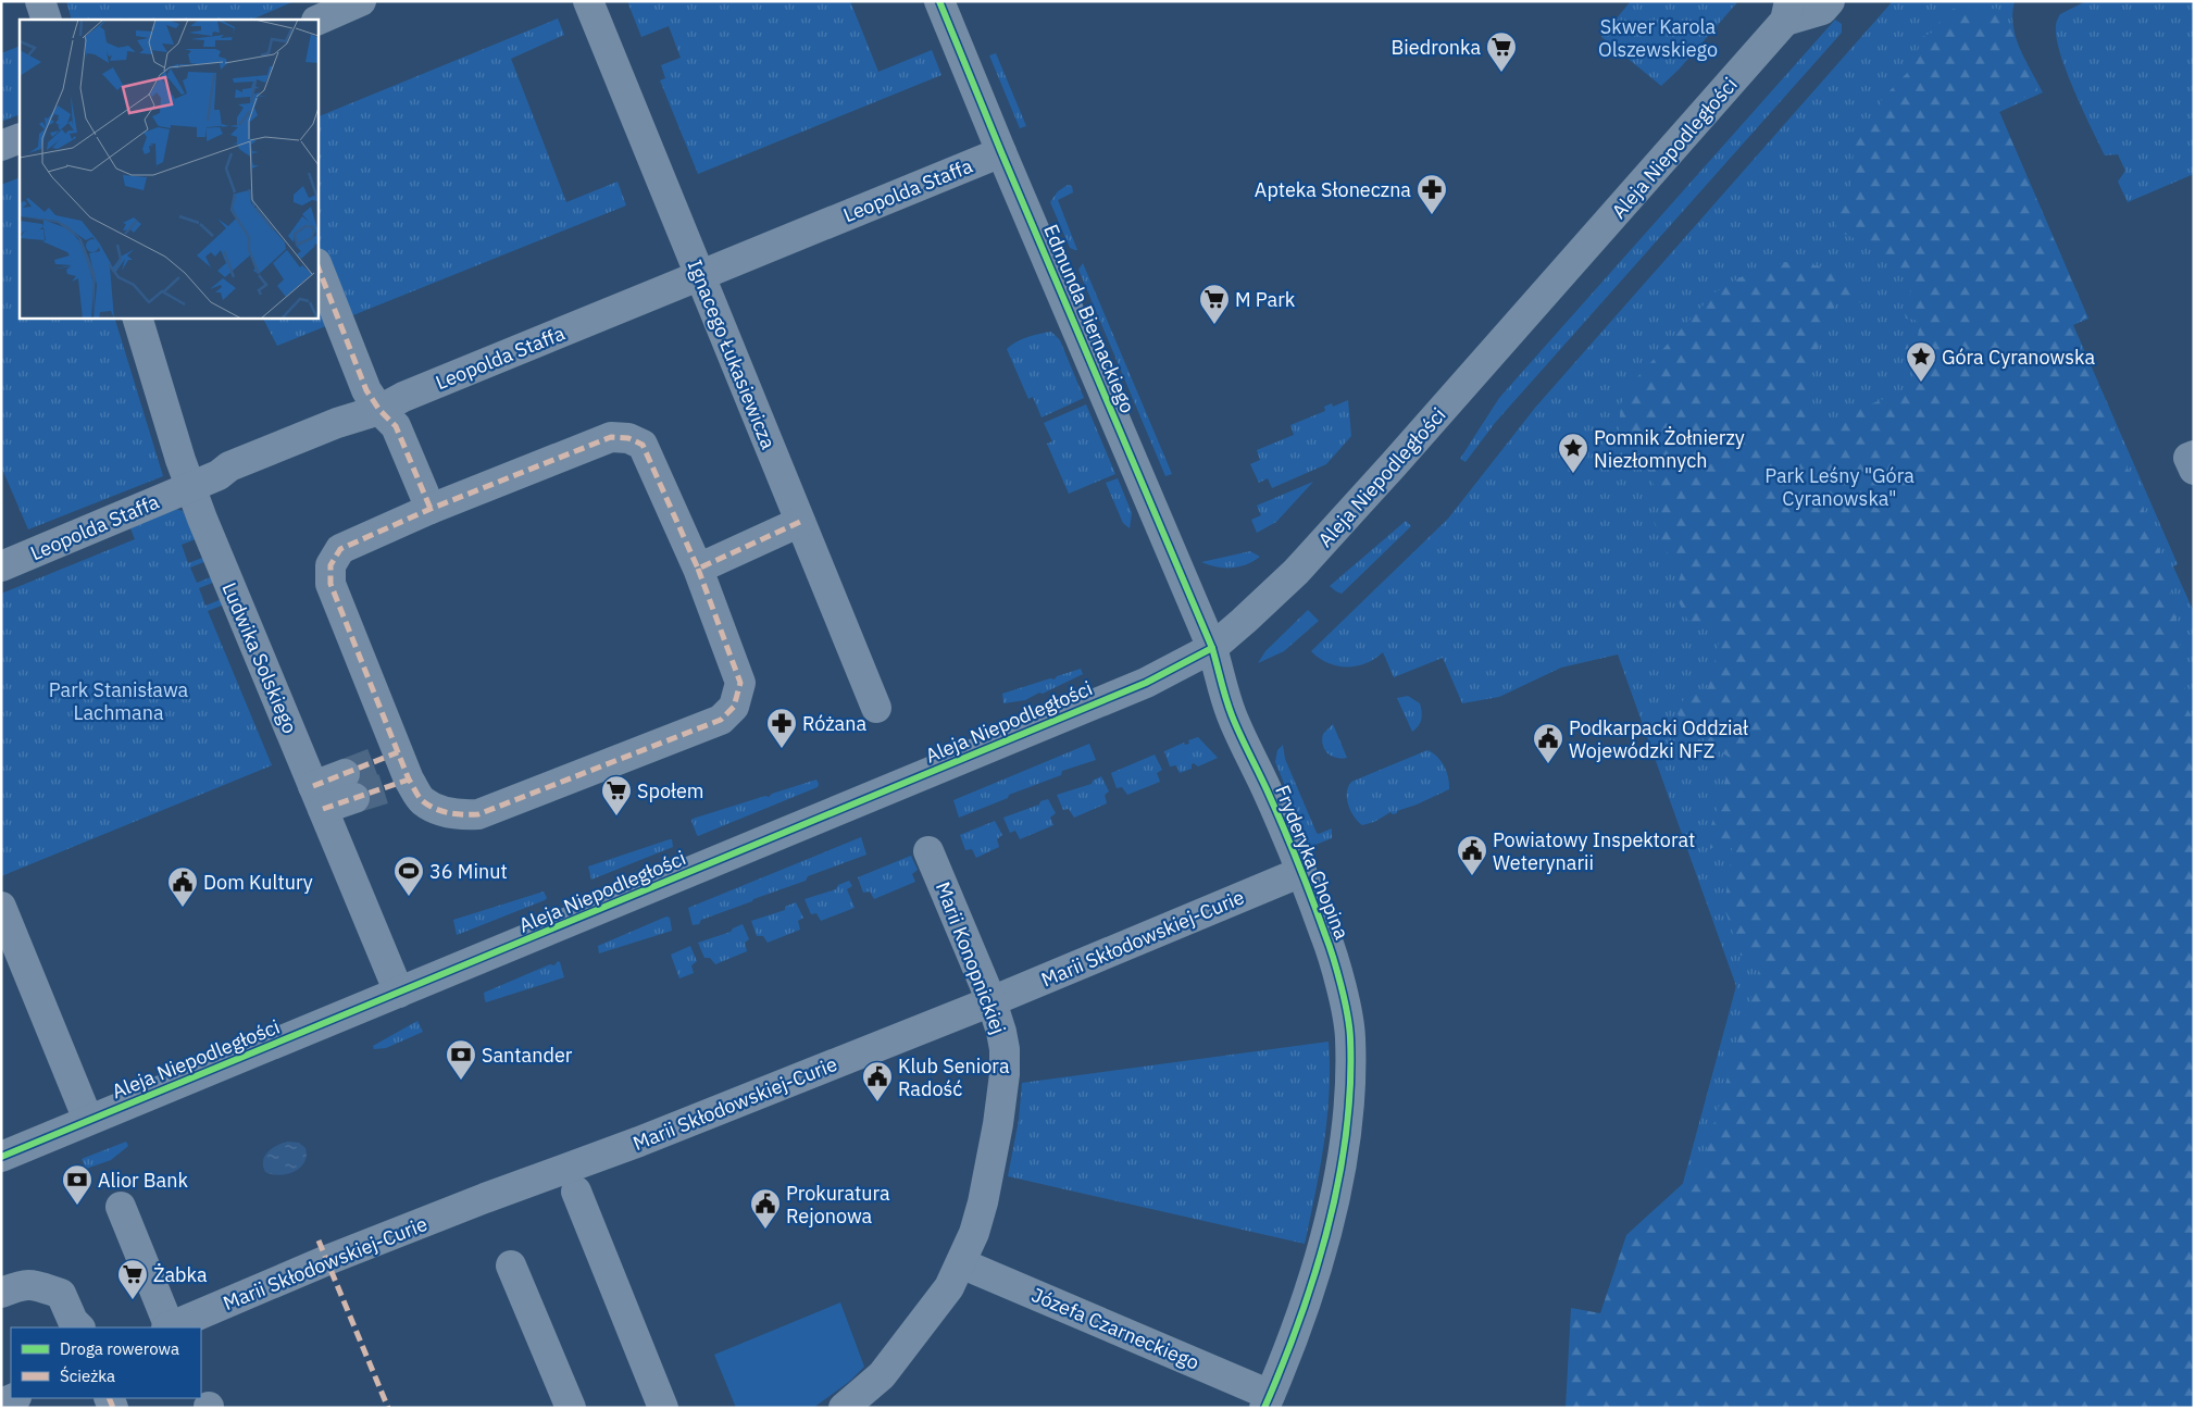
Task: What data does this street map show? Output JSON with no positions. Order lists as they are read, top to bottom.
{
  "streets": {
    "street": [
      "Aleja Niepodległości",
      "Leopolda Staffa",
      "Edmunda Biernackiego",
      "Ignacego Łukasiewicza",
      "Ludwika Solskiego",
      "Fryderyka Chopina",
      "Marii Skłodowskiej-Curie",
      "Marii Konopnickiej",
      "Józefa Czarneckiego"
    ]
  },
  "crossings": [
    ["Aleja Niepodległości", "Edmunda Biernackiego"],
    ["Aleja Niepodległości", "Ludwika Solskiego"],
    ["Aleja Niepodległości", "Fryderyka Chopina"],
    ["Leopolda Staffa", "Edmunda Biernackiego"],
    ["Leopolda Staffa", "Ignacego Łukasiewicza"],
    ["Leopolda Staffa", "Ludwika Solskiego"],
    ["Edmunda Biernackiego", "Fryderyka Chopina"],
    ["Fryderyka Chopina", "Marii Skłodowskiej-Curie"],
    ["Fryderyka Chopina", "Józefa Czarneckiego"],
    ["Marii Skłodowskiej-Curie", "Marii Konopnickiej"],
    ["Marii Konopnickiej", "Józefa Czarneckiego"]
  ],
  "parks": ["Skwer Karola Olszewskiego", "Park Leśny \"Góra Cyranowska\"", "Park Stanisława Lachmana"],
  "places": {
    "supermarket": [
      "Biedronka",
      "M Park",
      "Społem",
      "Żabka"
    ],
    "pharmacy": ["Apteka Słoneczna", "Różana"],
    "place": ["Góra Cyranowska", "Pomnik Żołnierzy Niezłomnych"],
    "public building": [
      "Podkarpacki Oddział Wojewódzki NFZ",
      "Powiatowy Inspektorat Weterynarii",
      "Dom Kultury",
      "Klub Seniora Radość",
      "Prokuratura Rejonowa"
    ],
    "sports": ["36 Minut"],
    "bank": ["Santander", "Alior Bank"]
  },
  "legend": ["Droga rowerowa", "Ścieżka"]
}
